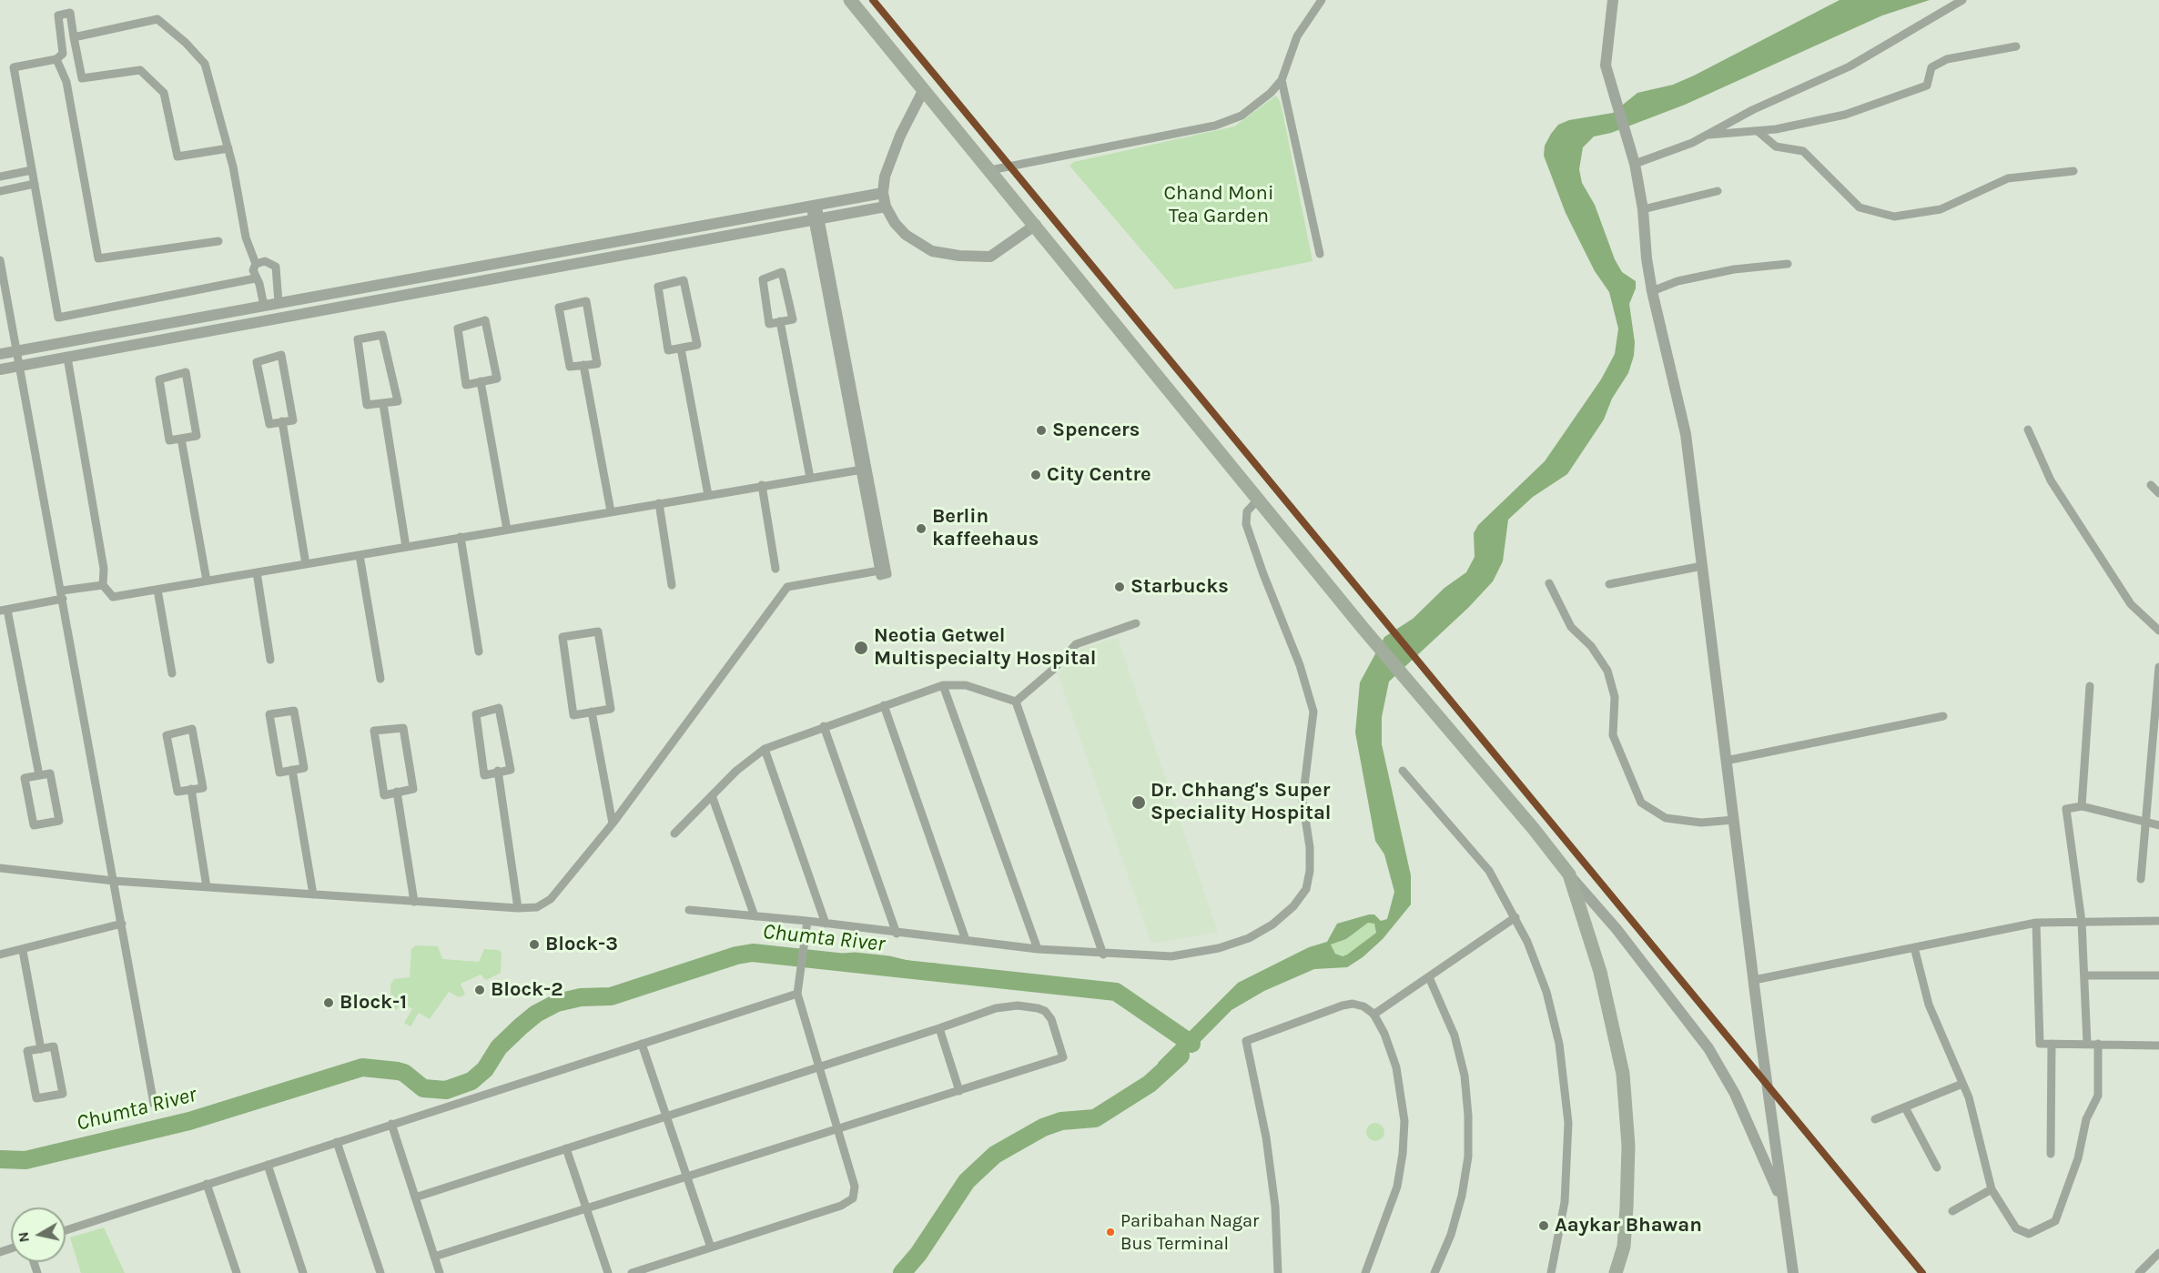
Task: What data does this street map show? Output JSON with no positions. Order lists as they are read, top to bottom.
{
  "water": ["Chumta River"],
  "parks": ["Chand Moni Tea Garden"],
  "places": [
    "Spencers",
    "City Centre",
    "Berlin kaffeehaus",
    "Starbucks",
    "Neotia Getwel Multispecialty Hospital",
    "Dr. Chhang's Super Speciality Hospital",
    "Block-3",
    "Block-2",
    "Block-1",
    "Aaykar Bhawan",
    "Paribahan Nagar Bus Terminal"
  ],
  "north": "left"
}
